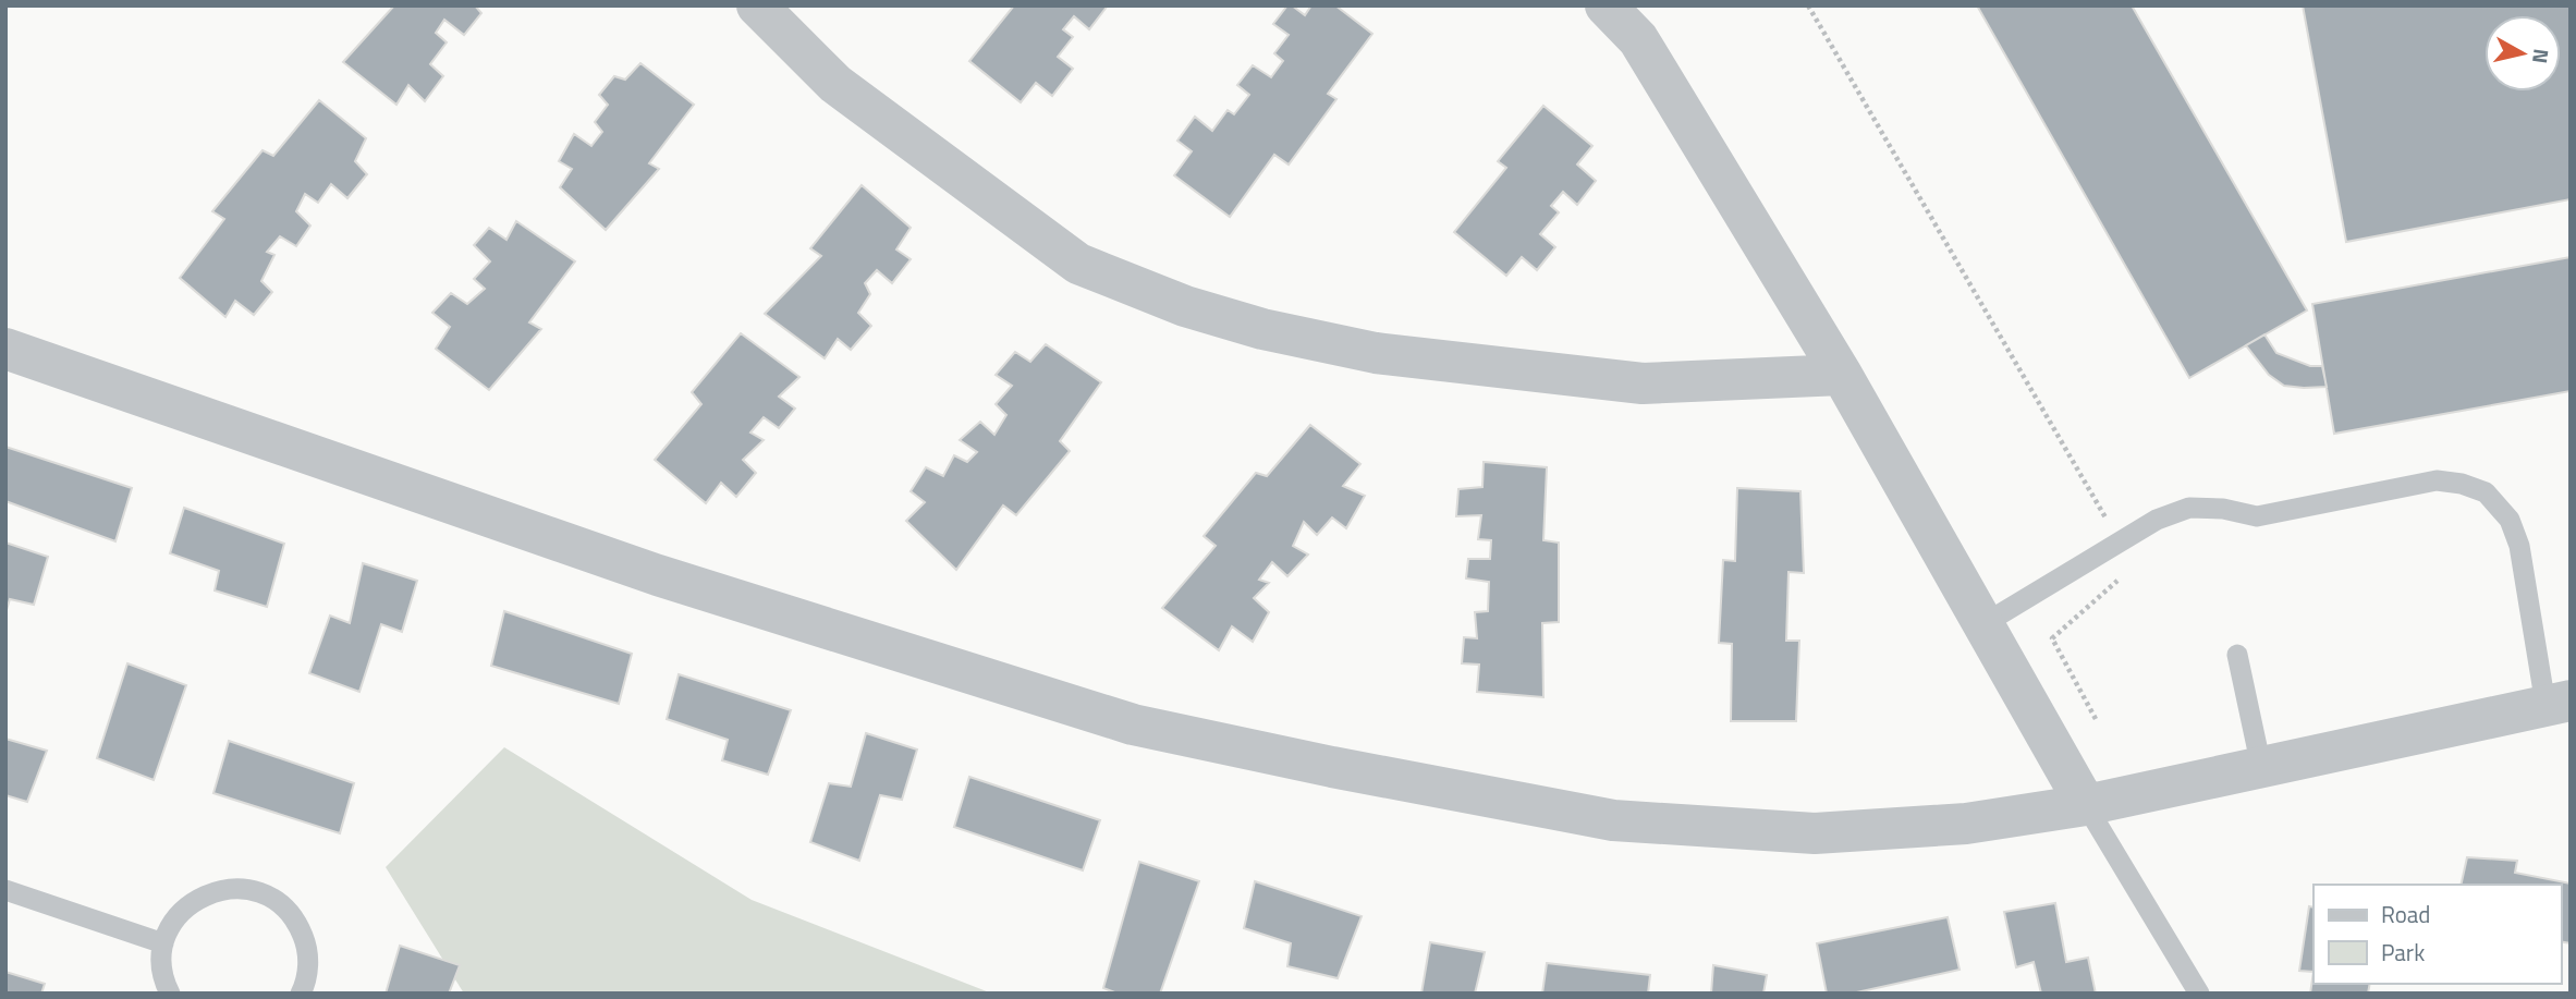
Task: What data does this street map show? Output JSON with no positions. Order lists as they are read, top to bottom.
{
  "legend": ["Road", "Park"],
  "north": "right"
}
